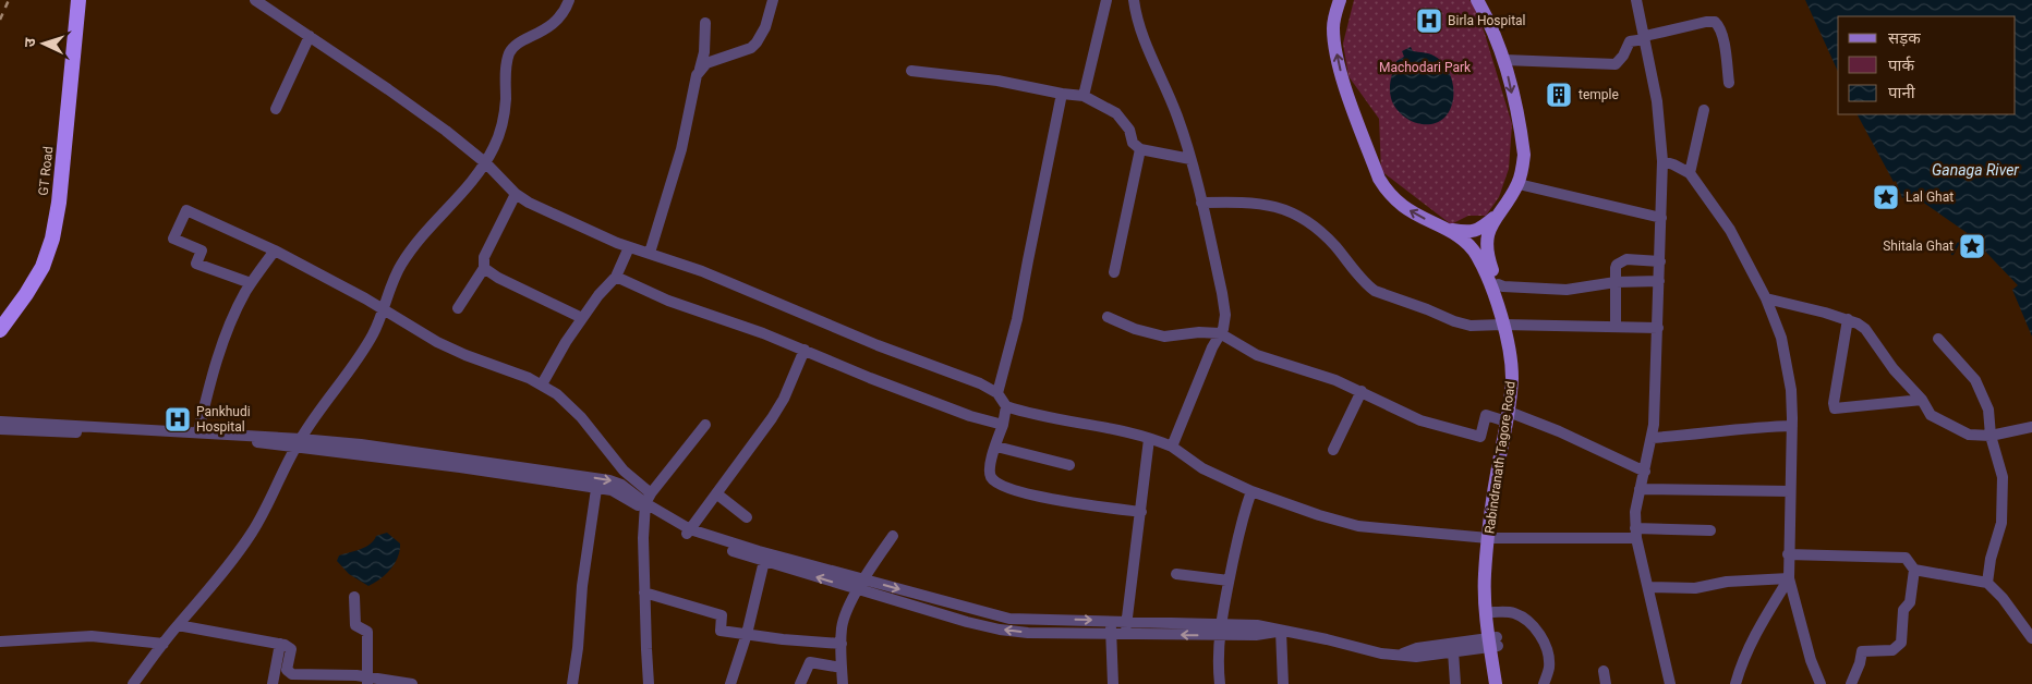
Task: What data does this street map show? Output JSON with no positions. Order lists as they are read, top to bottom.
{
  "streets": {
    "highway": ["GT Road"],
    "main road": ["Rabindranath Tagore Road"]
  },
  "water": ["Ganaga River"],
  "parks": ["Machodari Park"],
  "places": {
    "hospital": ["Birla Hospital", "Pankhudi Hospital"],
    "building": ["temple"],
    "place": ["Lal Ghat", "Shitala Ghat"]
  },
  "legend": ["सड़क", "पार्क", "पानी"],
  "north": "left"
}
